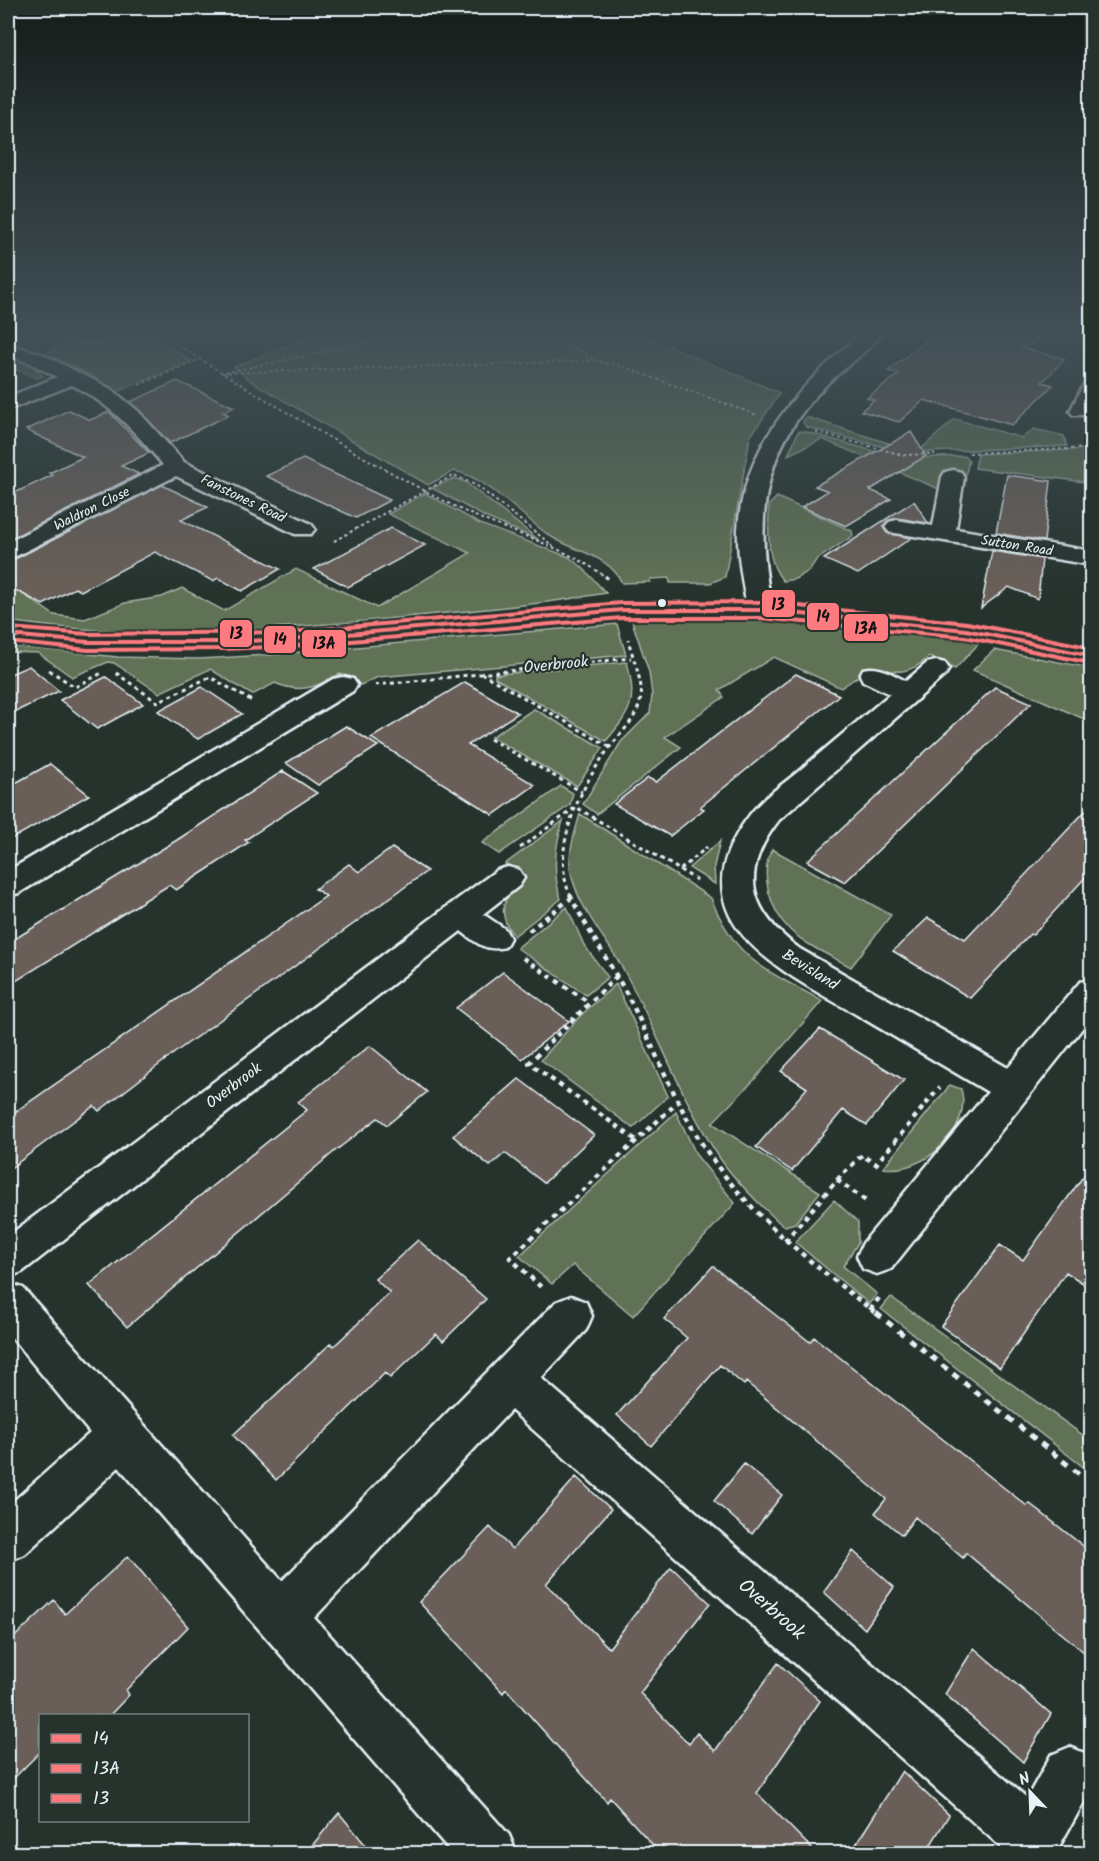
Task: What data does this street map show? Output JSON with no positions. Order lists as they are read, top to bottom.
{
  "streets": {
    "street": [
      "Fanstones Road",
      "Waldron Close",
      "Sutton Road",
      "Overbrook",
      "Bevisland"
    ]
  },
  "crossings": [
    ["Fanstones Road", "Waldron Close"]
  ],
  "lines": ["transit line 13", "transit line 14", "transit line 13A"],
  "legend": ["14", "13A", "13"],
  "north": "top left"
}
